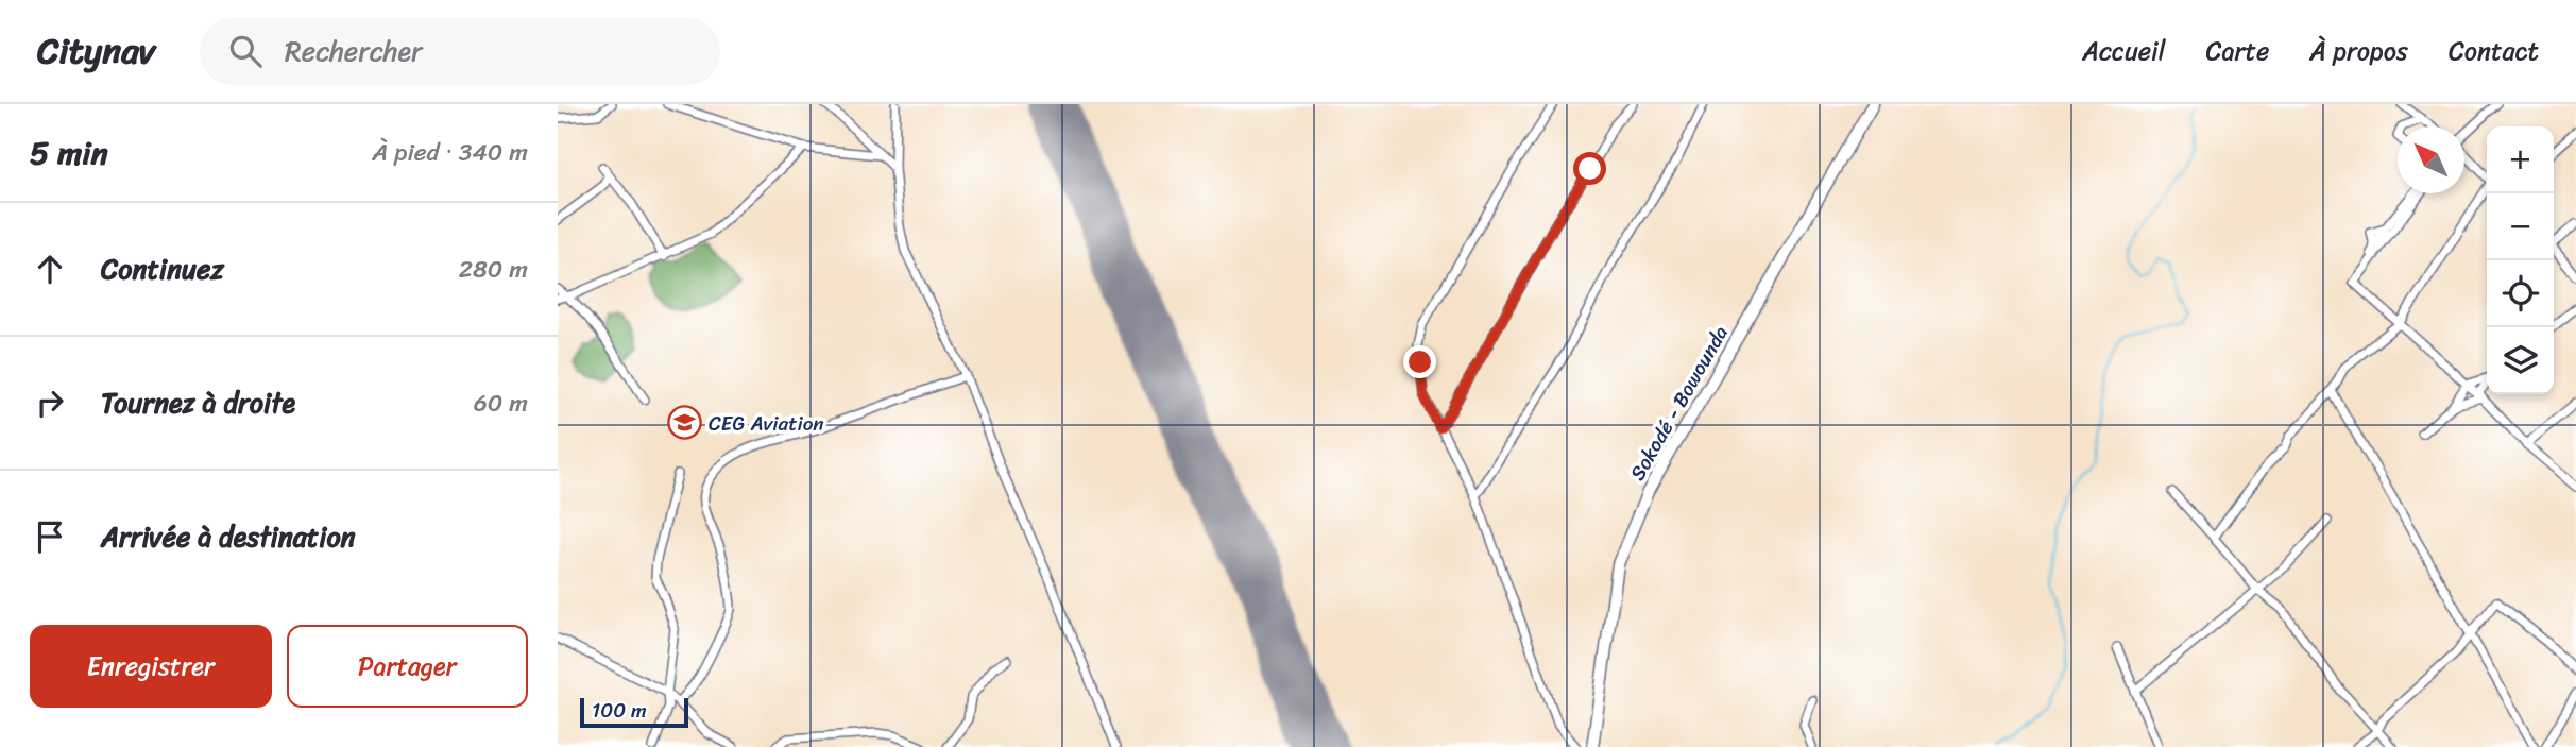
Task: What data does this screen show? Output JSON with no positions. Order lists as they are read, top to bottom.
{
  "streets": {
    "main road": ["Sokodé - Bowounda"]
  },
  "places": {
    "school or university": ["CEG Aviation"]
  },
  "scale_bar": "100 m",
  "north": "top left",
  "page": {
    "header": "Citynav",
    "search": "Rechercher",
    "nav": [
      "Accueil",
      "Carte",
      "À propos",
      "Contact"
    ],
    "heading": ["5 min", "À pied · 340 m"],
    "map_buttons": ["+", "−"],
    "list": [
      ["Continuez", "280 m"],
      ["Tournez à droite", "60 m"],
      "Arrivée à destination"
    ],
    "buttons": ["Enregistrer", "Partager"],
    "scale": "100 m"
  }
}
